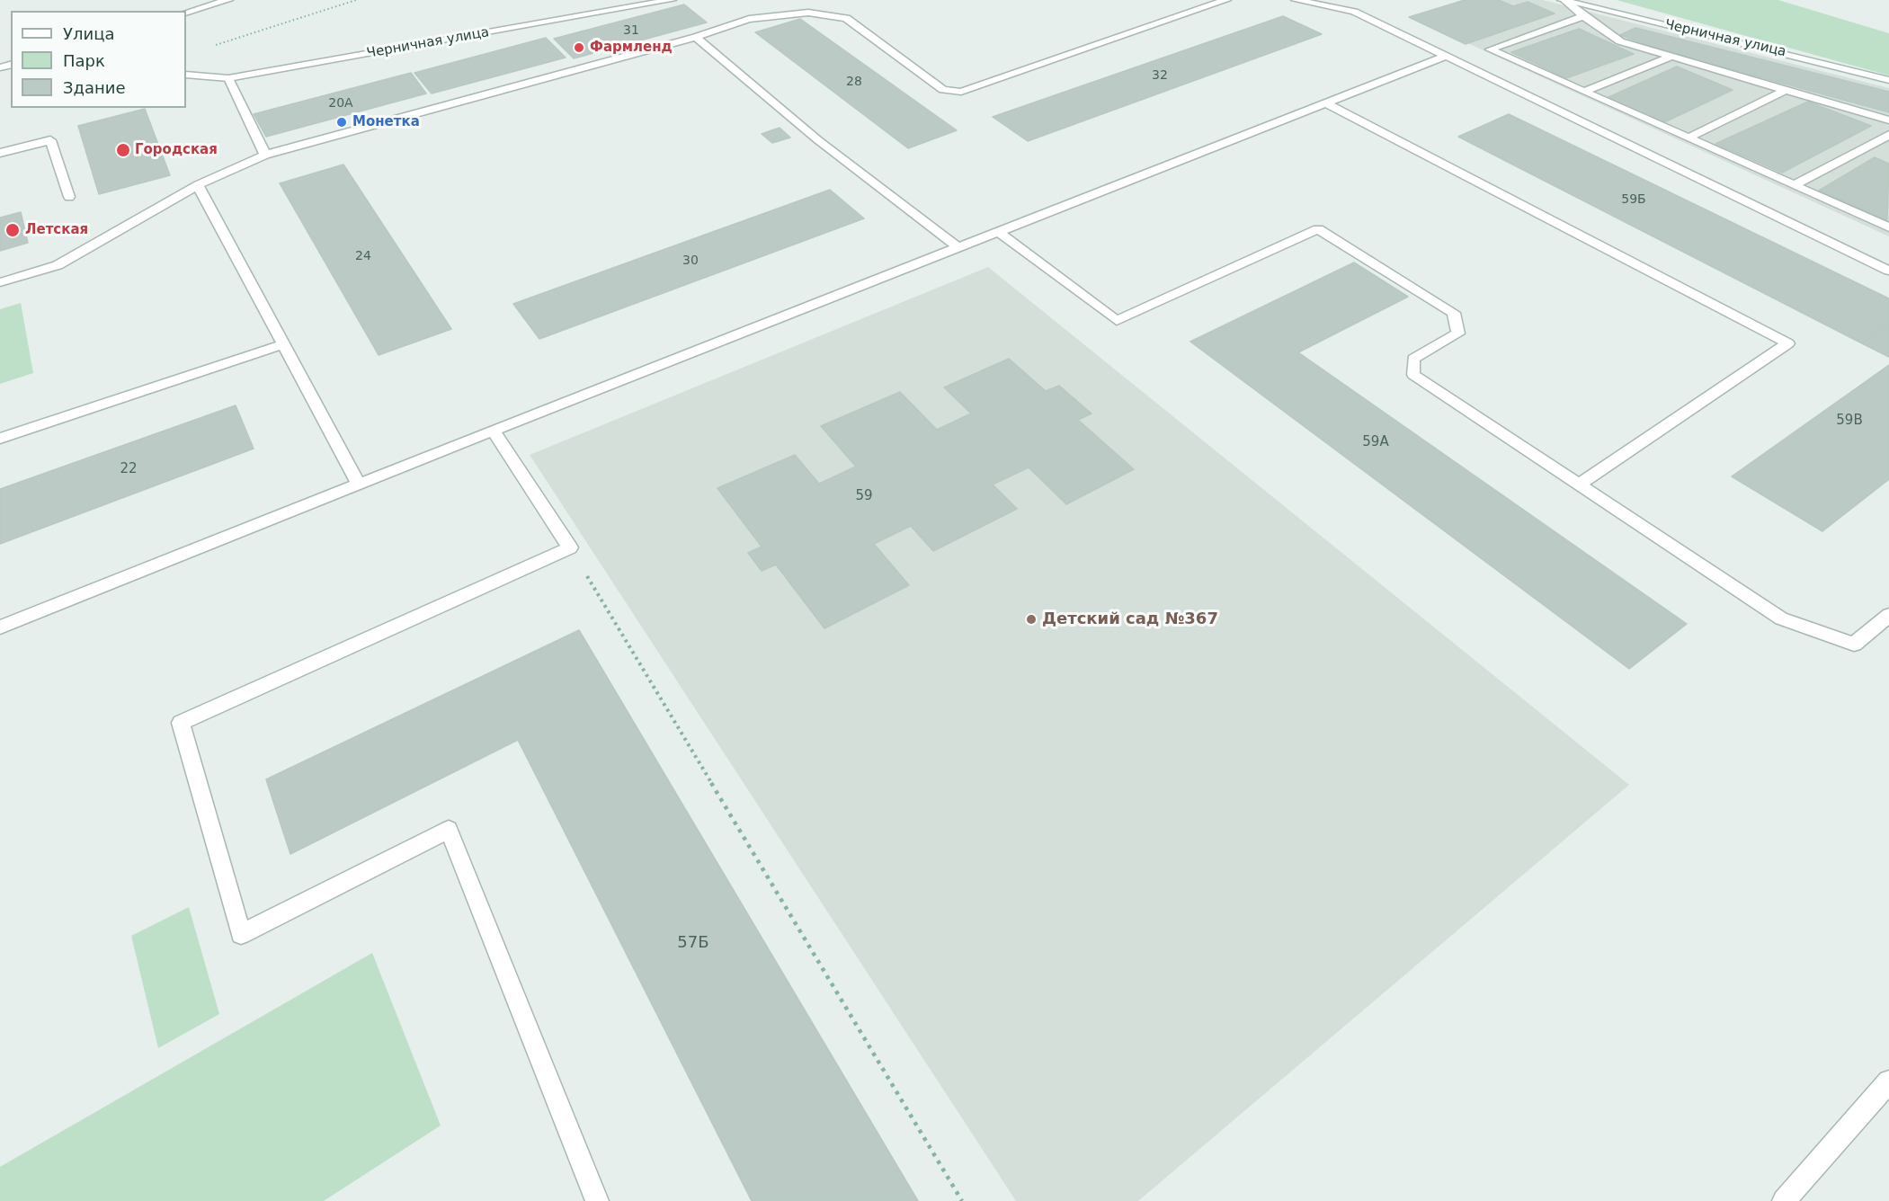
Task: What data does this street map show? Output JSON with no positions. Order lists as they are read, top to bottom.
{
  "streets": {
    "street": ["Черничная улица"]
  },
  "places": [
    "Фармленд",
    "Монетка",
    "Городская",
    "Летская",
    "Детский сад №367"
  ],
  "house_numbers": [
    "31",
    "32",
    "28",
    "20А",
    "59Б",
    "24",
    "30",
    "59В",
    "59А",
    "22",
    "59",
    "57Б"
  ],
  "legend": ["Улица", "Парк", "Здание"]
}
